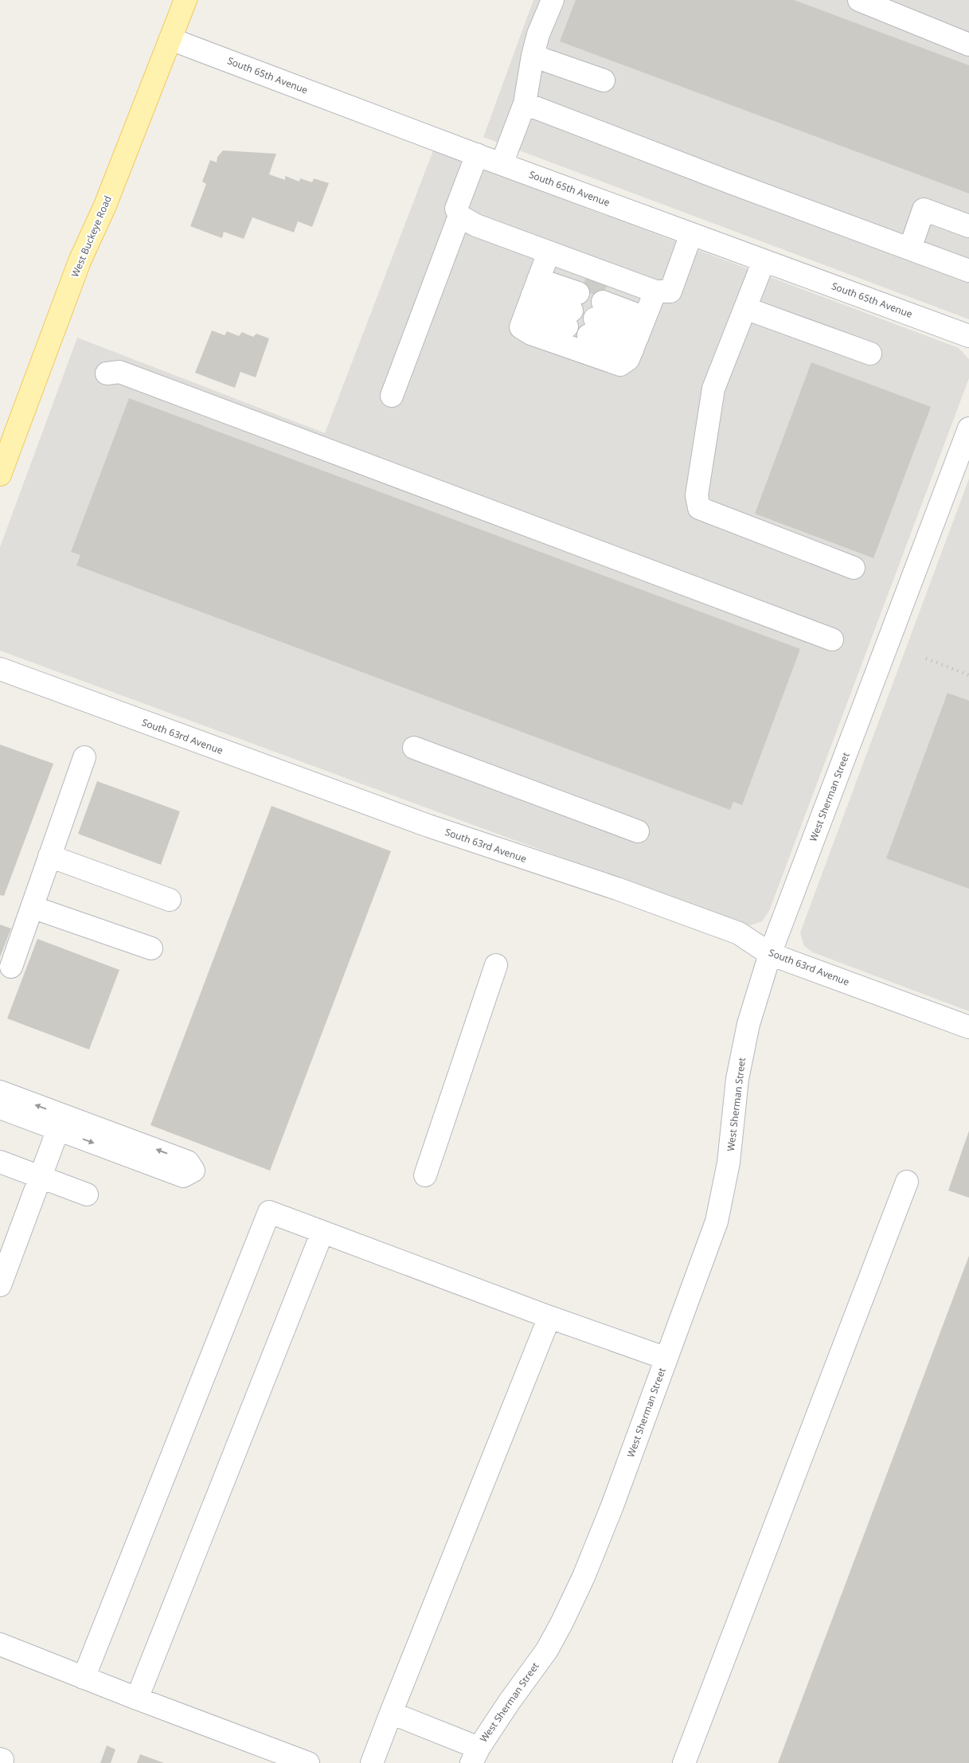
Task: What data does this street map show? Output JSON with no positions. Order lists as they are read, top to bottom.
{
  "streets": {
    "main road": ["West Buckeye Road"],
    "street": ["South 65th Avenue", "South 63rd Avenue", "West Sherman Street"]
  },
  "crossings": [
    ["South 65th Avenue", "West Buckeye Road"],
    ["South 63rd Avenue", "West Sherman Street"]
  ]
}
